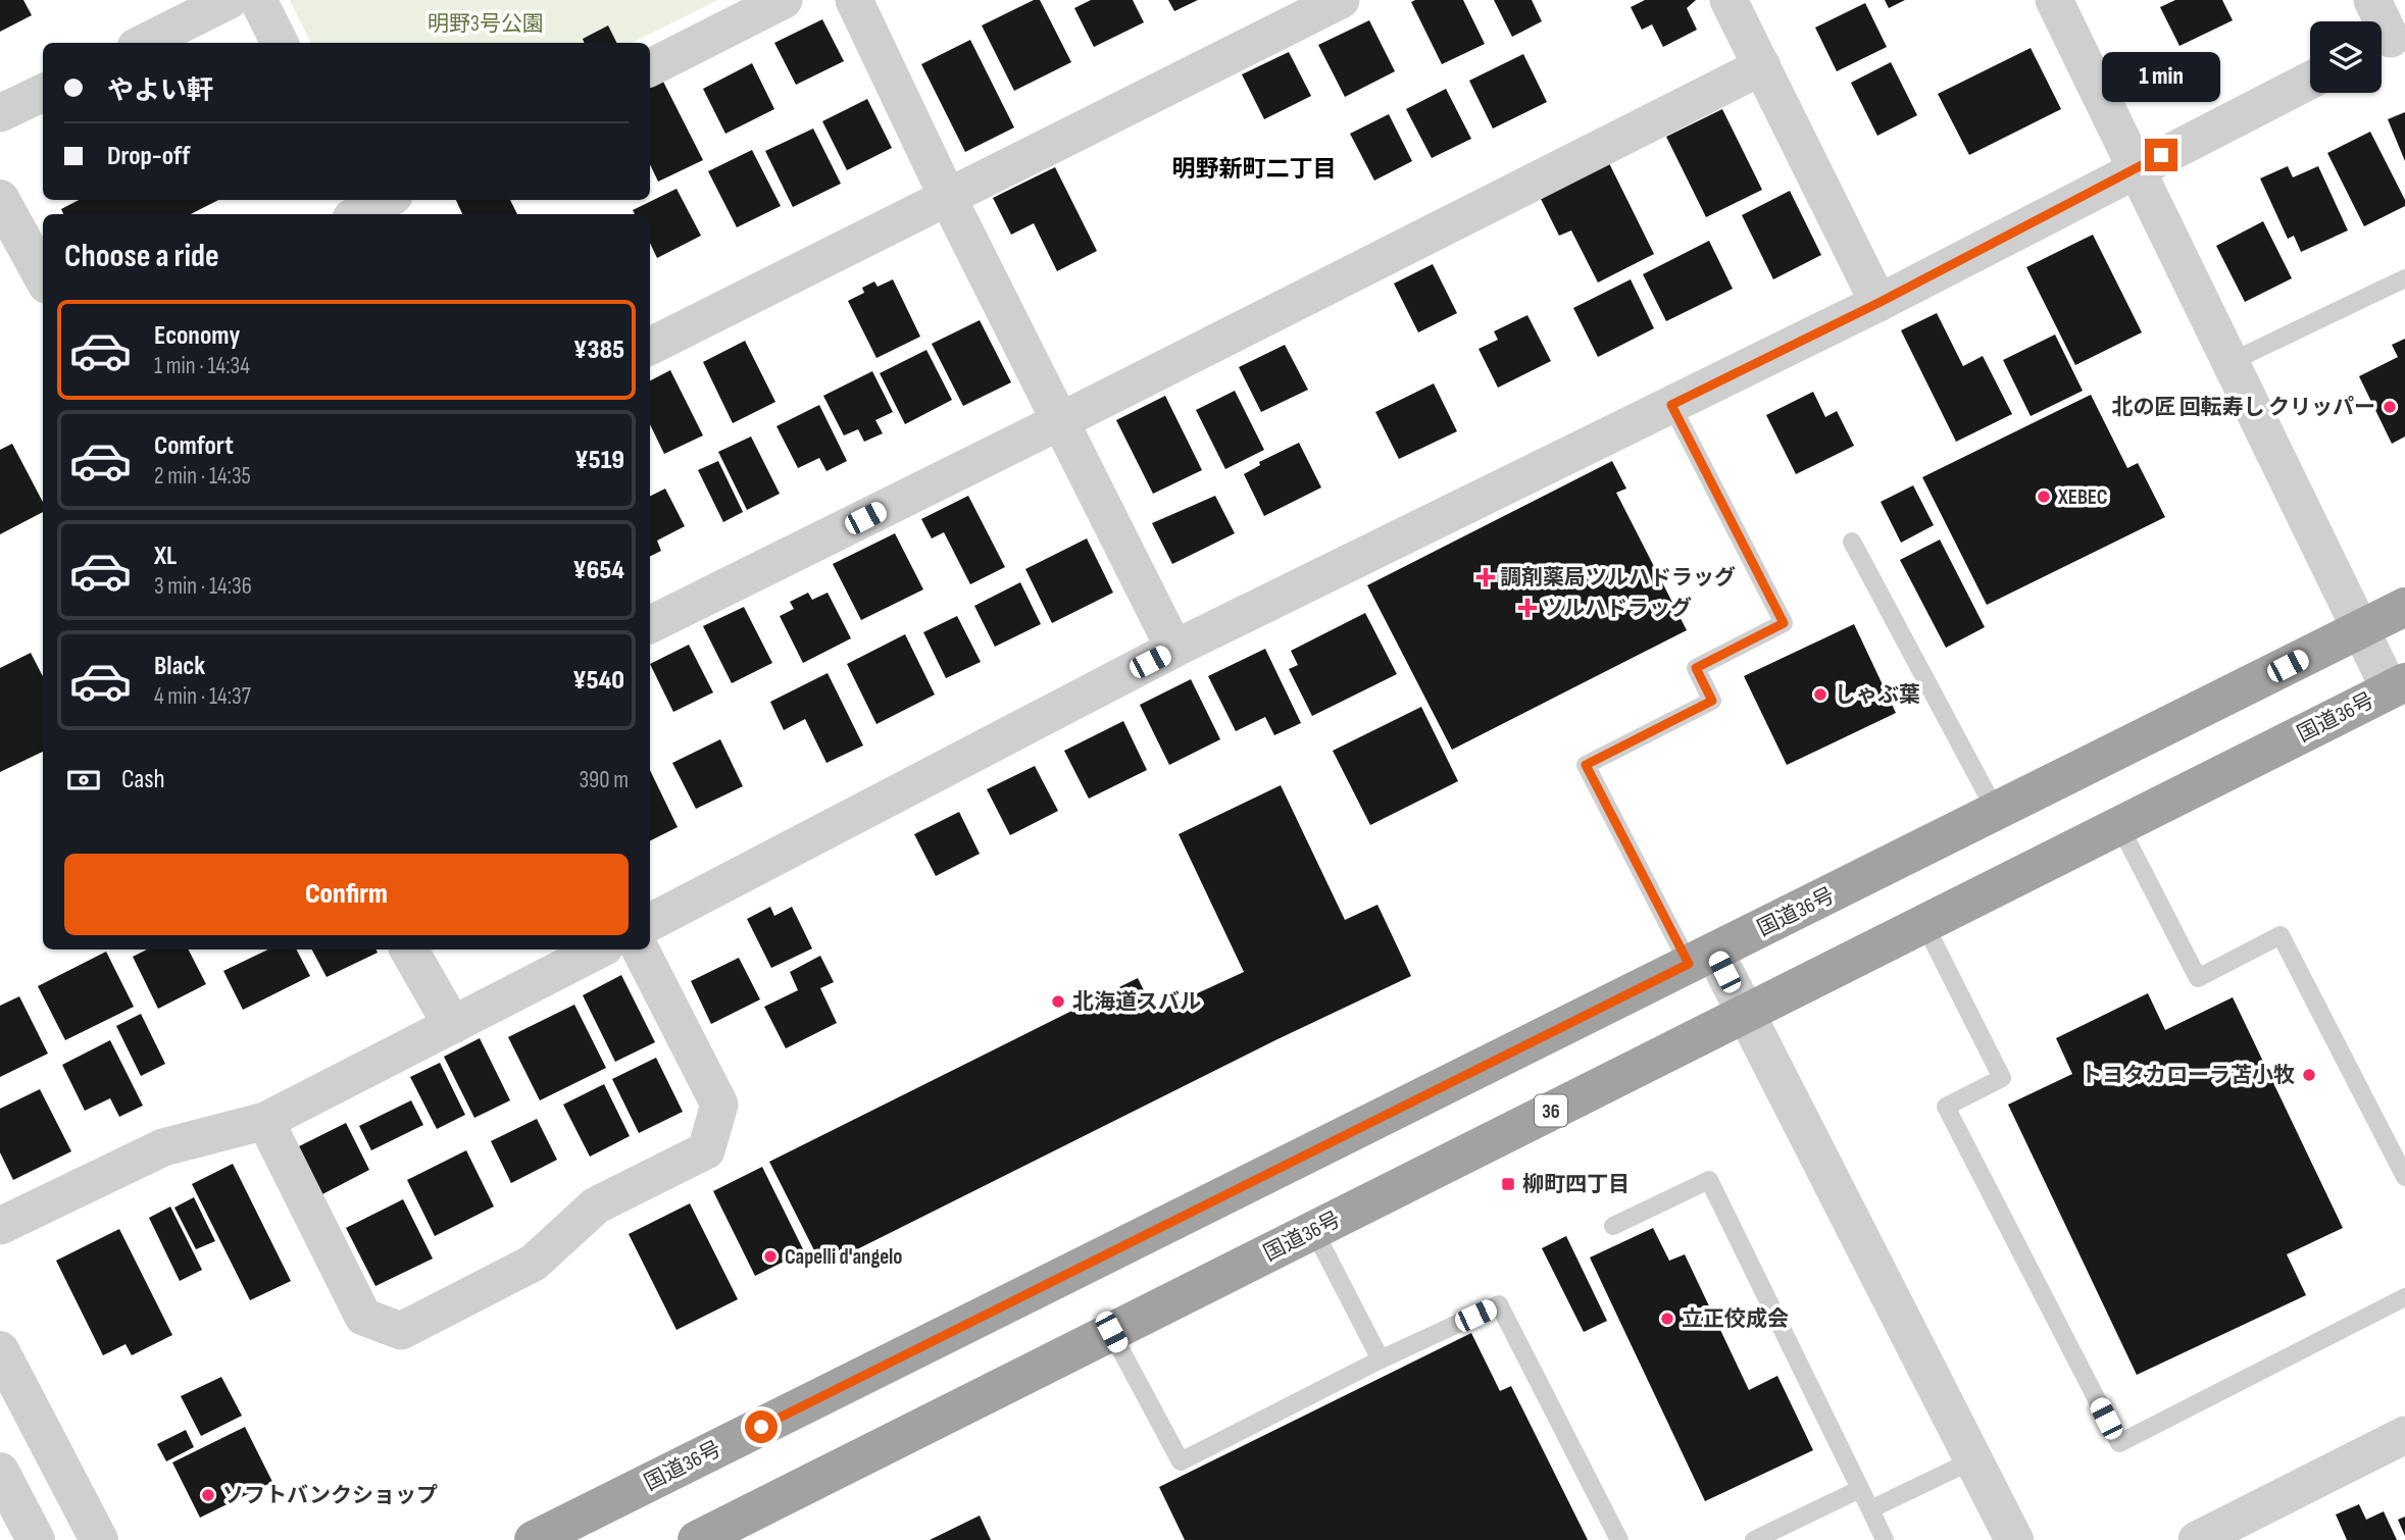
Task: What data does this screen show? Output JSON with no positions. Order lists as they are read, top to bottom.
{
  "streets": {
    "highway": ["国道36号", "36"]
  },
  "districts": ["明野新町二丁目"],
  "parks": ["明野3号公園"],
  "places": {
    "other": [
      "北の匠 回転寿し クリッパー",
      "XEBEC",
      "しゃぶ葉",
      "北海道スバル",
      "トヨタカローラ苫小牧",
      "Capelli d'angelo",
      "立正佼成会",
      "ソフトバンクショップ"
    ],
    "health": ["調剤薬局ツルハドラッグ", "ツルハドラッグ"],
    "transit": ["柳町四丁目"]
  },
  "page": {
    "banner": ["やよい軒", "Drop-off"],
    "bubble": "1 min",
    "heading": "Choose a ride",
    "list": [
      {
        "name": "Economy",
        "note": "1 min · 14:34",
        "value": "¥385"
      },
      {
        "name": "Comfort",
        "note": "2 min · 14:35",
        "value": "¥519"
      },
      {
        "name": "XL",
        "note": "3 min · 14:36",
        "value": "¥654"
      },
      {
        "name": "Black",
        "note": "4 min · 14:37",
        "value": "¥540"
      }
    ],
    "pay": ["Cash", "390 m"],
    "buttons": "Confirm"
  }
}
